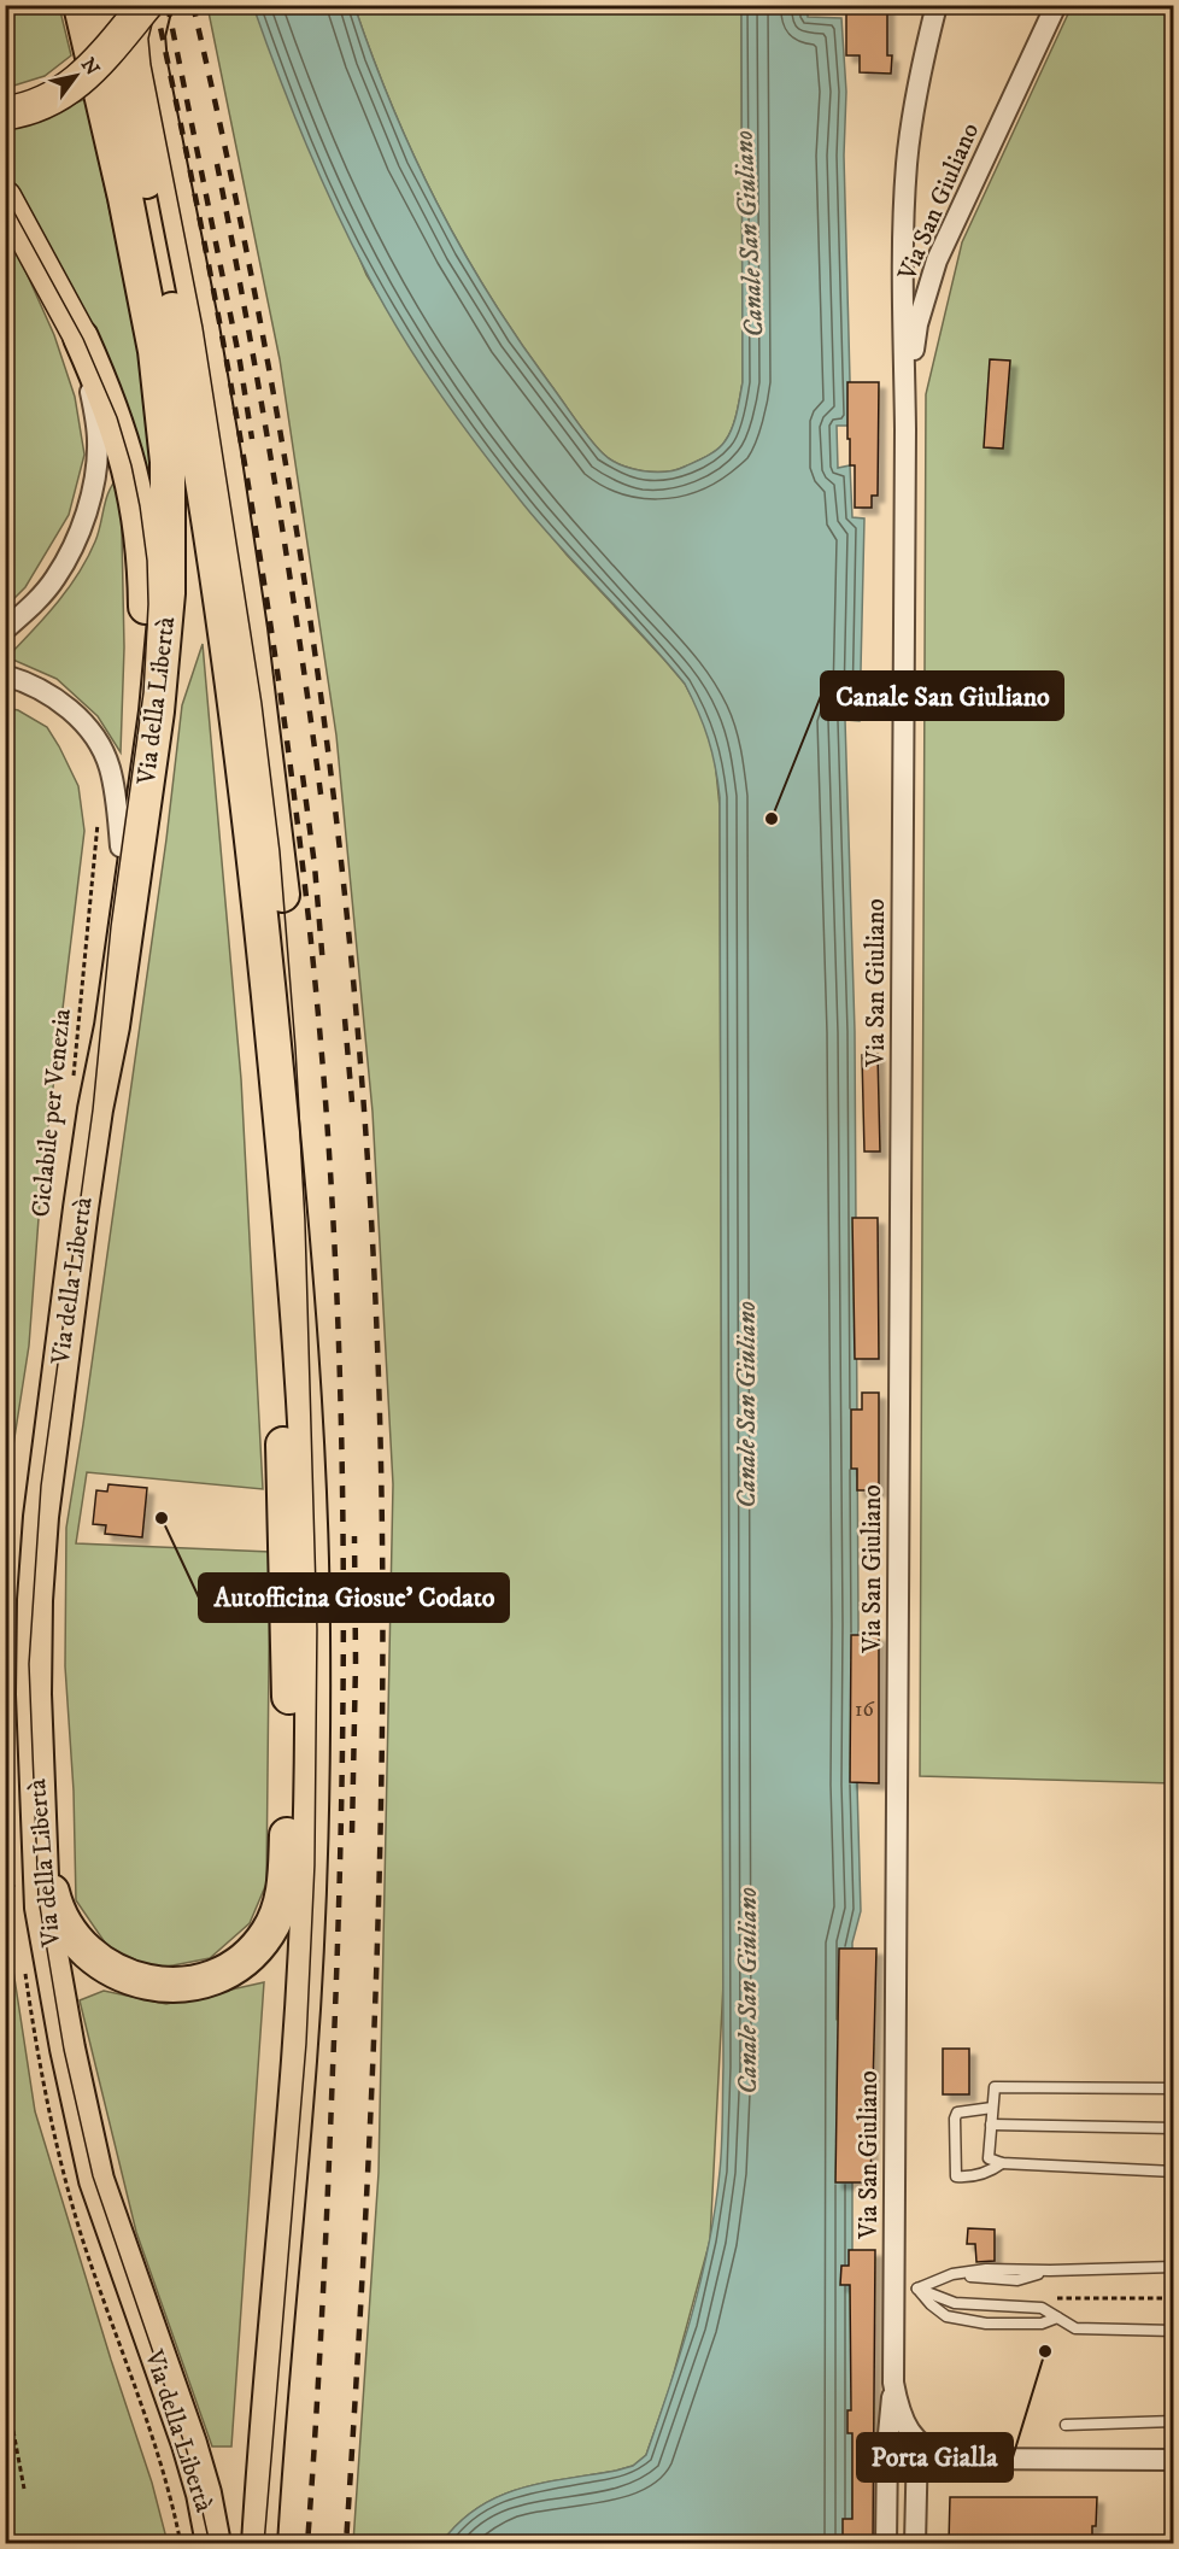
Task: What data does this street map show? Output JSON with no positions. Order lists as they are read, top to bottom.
{
  "streets": {
    "highway": ["Via della Libertà"],
    "street": ["Via San Giuliano"],
    "path": ["Ciclabile per Venezia"]
  },
  "crossings": [
    ["Via della Libertà", "Ciclabile per Venezia"]
  ],
  "water": ["Canale San Giuliano"],
  "places": ["Canale San Giuliano", "Autofficina Giosue' Codato", "Porta Gialla"],
  "house_numbers": ["16"],
  "north": "top right"
}
